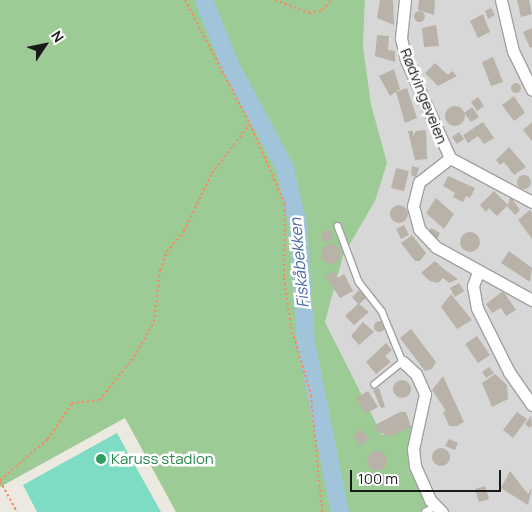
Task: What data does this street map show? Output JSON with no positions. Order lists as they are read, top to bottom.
{
  "streets": {
    "street": ["Rødvingeveien"]
  },
  "water": ["Fiskåbekken"],
  "places": ["Karuss stadion"],
  "scale_bar": "100 m",
  "north": "top right"
}
